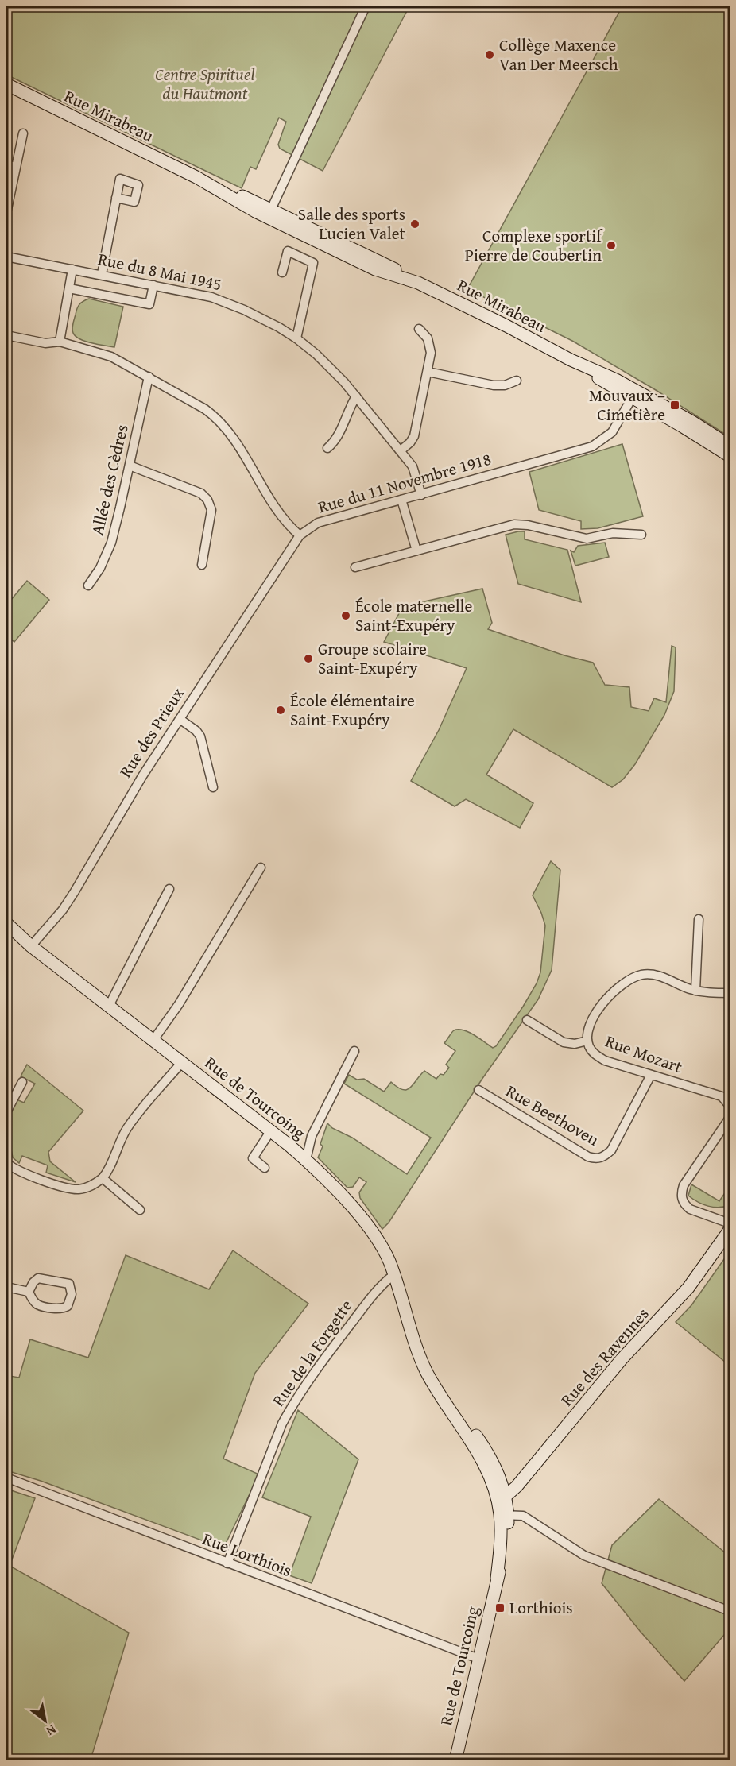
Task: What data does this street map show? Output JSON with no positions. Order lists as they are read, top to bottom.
{
  "streets": {
    "main road": ["Rue Mirabeau", "Rue de Tourcoing", "Rue des Ravennes"],
    "street": [
      "Rue du 8 Mai 1945",
      "Allée des Cèdres",
      "Rue du 11 Novembre 1918",
      "Rue des Prieux",
      "Rue Mozart",
      "Rue Beethoven",
      "Rue de la Forgette",
      "Rue Lorthiois"
    ]
  },
  "crossings": [
    ["Rue Mirabeau", "Rue du 11 Novembre 1918"],
    ["Rue du 8 Mai 1945", "Rue du 11 Novembre 1918"],
    ["Rue du 11 Novembre 1918", "Rue des Prieux"],
    ["Rue des Prieux", "Rue de Tourcoing"],
    ["Rue Mozart", "Rue Beethoven"],
    ["Rue de Tourcoing", "Rue de la Forgette"],
    ["Rue de Tourcoing", "Rue des Ravennes"],
    ["Rue de Tourcoing", "Rue Lorthiois"],
    ["Rue de la Forgette", "Rue Lorthiois"]
  ],
  "parks": ["Centre Spirituel du Hautmont"],
  "places": {
    "other": [
      "Collège Maxence Van Der Meersch",
      "Salle des sports Lucien Valet",
      "Complexe sportif Pierre de Coubertin",
      "École maternelle Saint-Exupéry",
      "Groupe scolaire Saint-Exupéry",
      "École élémentaire Saint-Exupéry"
    ],
    "transit": ["Mouvaux – Cimetière", "Lorthiois"]
  },
  "north": "bottom right"
}
